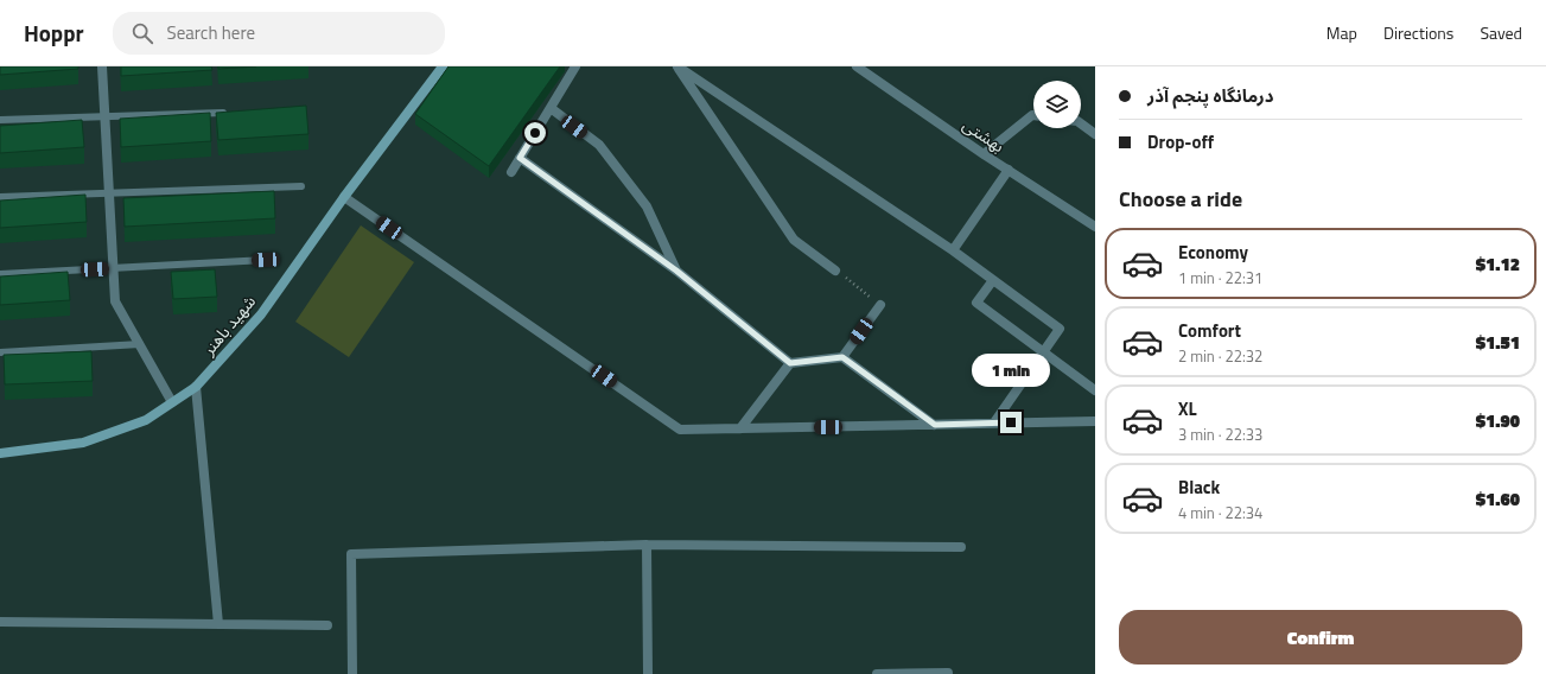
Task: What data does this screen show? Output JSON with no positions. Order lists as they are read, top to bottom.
{
  "streets": {
    "street": ["بهشتی", "شهید باهنر"]
  },
  "page": {
    "header": "Hoppr",
    "search": "Search here",
    "nav": ["Map", "Directions", "Saved"],
    "banner": ["درمانگاه پنجم آذر", "Drop-off"],
    "heading": "Choose a ride",
    "list": [
      {
        "name": "Economy",
        "note": "1 min · 22:31",
        "value": "$1.12"
      },
      {
        "name": "Comfort",
        "note": "2 min · 22:32",
        "value": "$1.51"
      },
      {
        "name": "XL",
        "note": "3 min · 22:33",
        "value": "$1.90"
      },
      {
        "name": "Black",
        "note": "4 min · 22:34",
        "value": "$1.60"
      }
    ],
    "bubble": "1 min",
    "buttons": "Confirm"
  }
}
